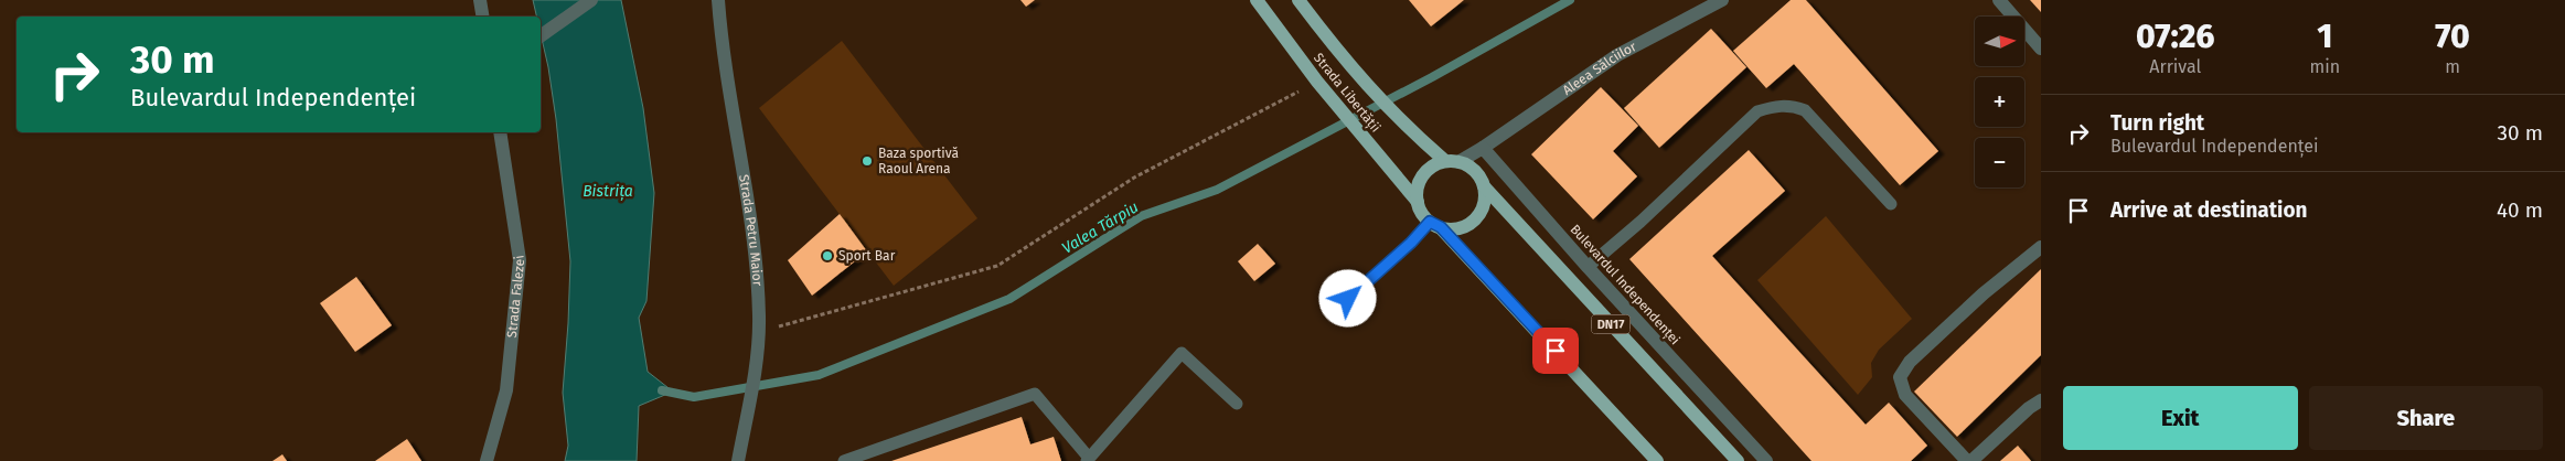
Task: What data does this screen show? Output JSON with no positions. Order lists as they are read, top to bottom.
{
  "streets": {
    "main road": ["Strada Libertății", "DN17"],
    "street": [
      "Aleea Sălciilor",
      "Strada Petru Maior",
      "Bulevardul Independenței",
      "Strada Falezei"
    ]
  },
  "crossings": [
    ["Aleea Sălciilor", "Bulevardul Independenței"],
    ["Strada Libertății", "DN17"]
  ],
  "water": ["Bistrița", "Valea Tărpiu"],
  "places": ["Baza sportivă Raoul Arena", "Sport Bar"],
  "north": "right",
  "page": {
    "eta": [
      "07:26",
      "Arrival",
      "1",
      "min",
      "70",
      "m"
    ],
    "map_buttons": ["+", "−"],
    "turn": ["30 m", "Bulevardul Independenței"],
    "list": [
      {
        "name": "Turn right",
        "note": "Bulevardul Independenței",
        "value": "30 m"
      },
      {
        "name": "Arrive at destination",
        "value": "40 m"
      }
    ],
    "buttons": ["Exit", "Share"]
  }
}
